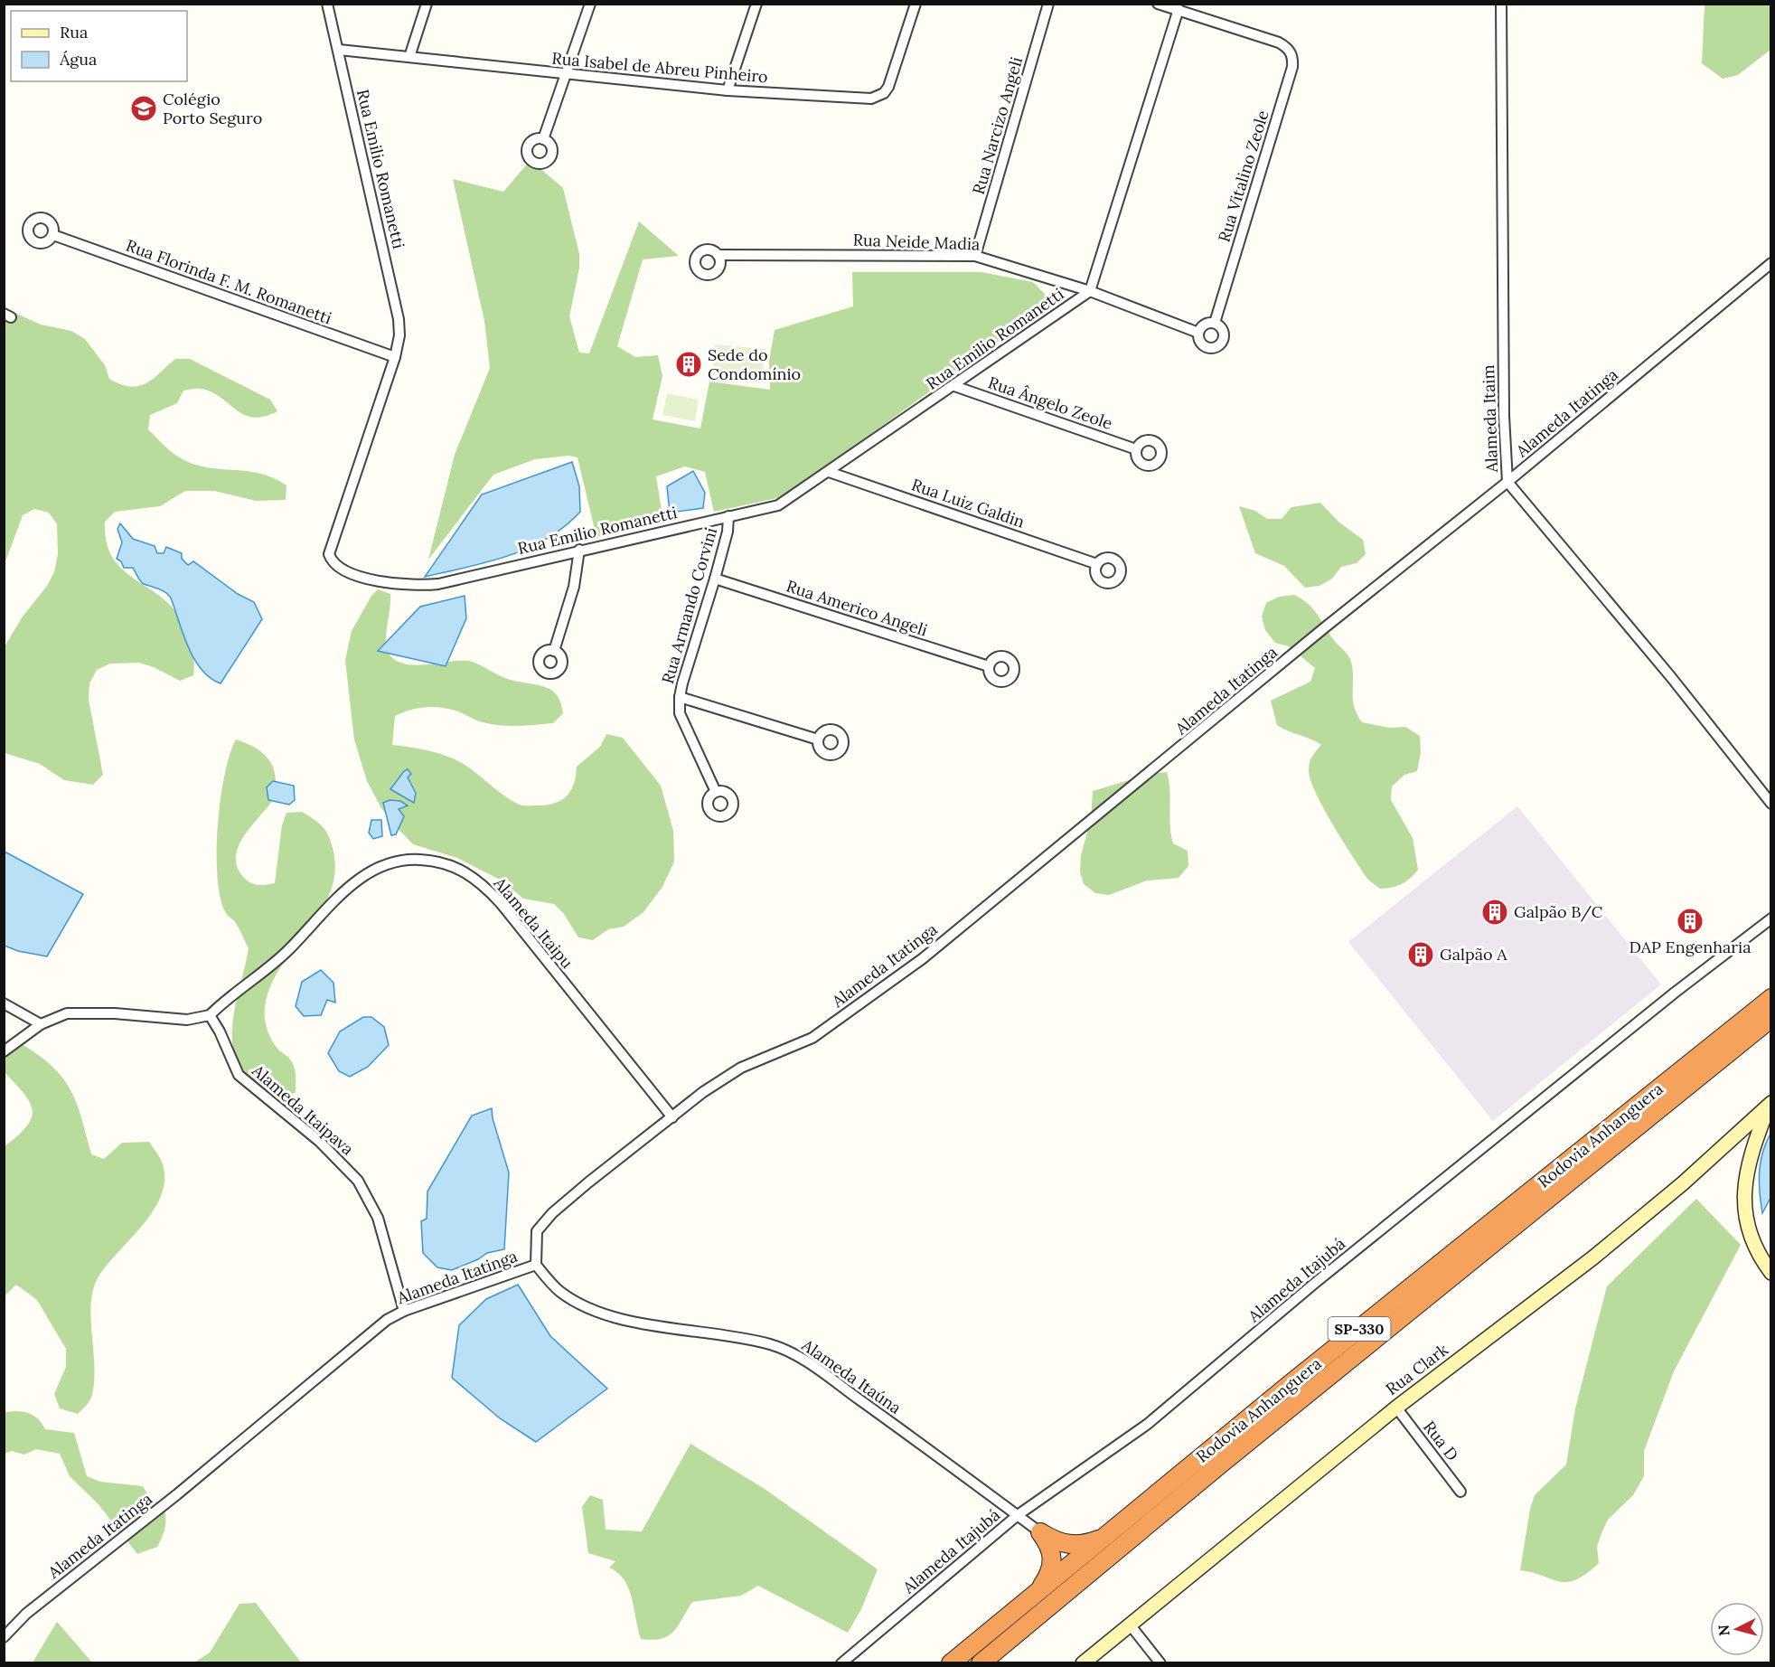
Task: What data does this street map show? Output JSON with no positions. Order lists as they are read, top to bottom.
{
  "streets": {
    "highway": ["Rodovia Anhanguera", "SP-330"],
    "street": [
      "Rua Isabel de Abreu Pinheiro",
      "Rua Narcizo Angeli",
      "Rua Emilio Romanetti",
      "Rua Vitalino Zeole",
      "Rua Neide Madia",
      "Rua Florinda F. M. Romanetti",
      "Rua Ângelo Zeole",
      "Alameda Itatinga",
      "Alameda Itaim",
      "Rua Luiz Galdin",
      "Rua Armando Corvini",
      "Rua Americo Angeli",
      "Alameda Itaipu",
      "Alameda Itaipava",
      "Alameda Itajubá",
      "Rua Clark",
      "Alameda Itaúna",
      "Rua D"
    ]
  },
  "crossings": [
    ["Rua Isabel de Abreu Pinheiro", "Rua Emilio Romanetti"],
    ["Rua Narcizo Angeli", "Rua Neide Madia"],
    ["Rua Emilio Romanetti", "Rua Neide Madia"],
    ["Rua Emilio Romanetti", "Rua Florinda F. M. Romanetti"],
    ["Rua Emilio Romanetti", "Rua Ângelo Zeole"],
    ["Rua Emilio Romanetti", "Rua Luiz Galdin"],
    ["Rua Emilio Romanetti", "Rua Armando Corvini"],
    ["Rua Vitalino Zeole", "Rua Neide Madia"],
    ["Alameda Itatinga", "Alameda Itaim"],
    ["Alameda Itatinga", "Alameda Itaipu"],
    ["Alameda Itatinga", "Alameda Itaipava"],
    ["Alameda Itatinga", "Alameda Itaúna"],
    ["Rua Armando Corvini", "Rua Americo Angeli"],
    ["Alameda Itaipu", "Alameda Itaipava"],
    ["Alameda Itajubá", "Alameda Itaúna"],
    ["Rua Clark", "Rua D"]
  ],
  "places": {
    "school or university": ["Colégio Porto Seguro"],
    "building": [
      "Sede do Condomínio",
      "Galpão B/C",
      "DAP Engenharia",
      "Galpão A"
    ]
  },
  "legend": ["Rua", "Água"],
  "north": "left"
}
